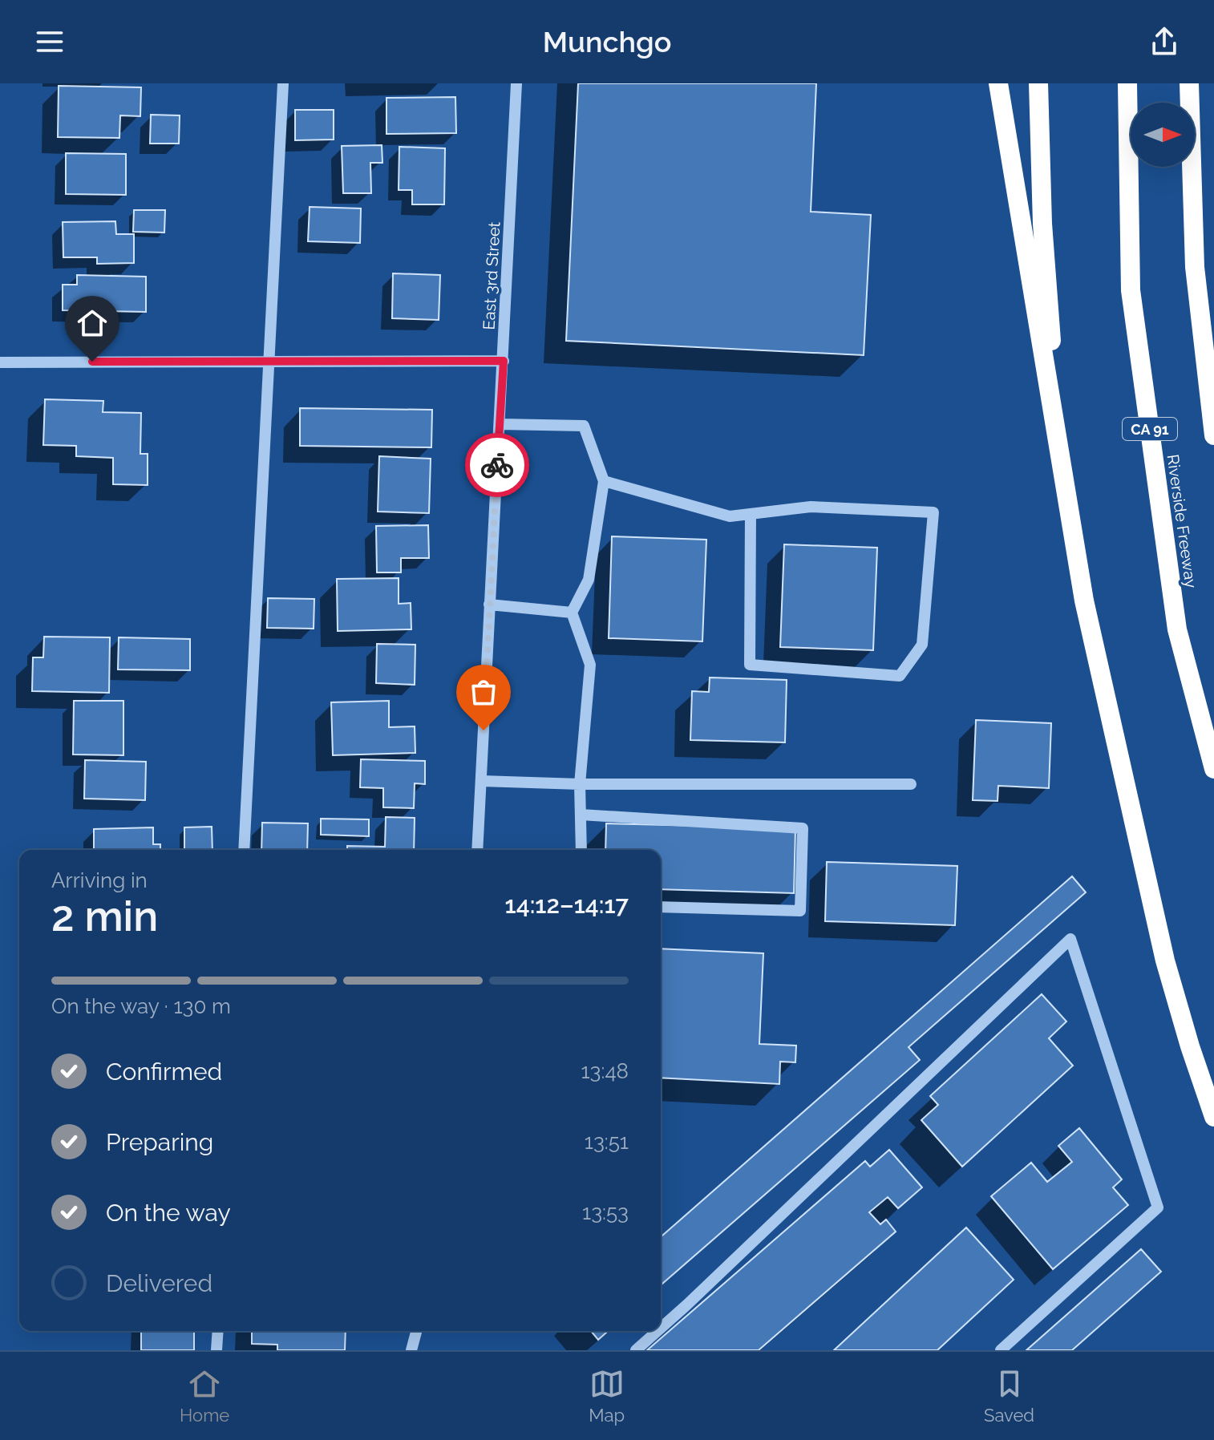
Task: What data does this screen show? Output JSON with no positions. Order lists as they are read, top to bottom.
{
  "streets": {
    "highway": ["CA 91", "Riverside Freeway"],
    "street": ["East 3rd Street"]
  },
  "north": "right",
  "page": {
    "header": "Munchgo",
    "heading": ["2 min", "Arriving in", "14:12–14:17"],
    "bar": "On the way · 130 m",
    "list": [
      ["Confirmed", "13:48"],
      ["Preparing", "13:51"],
      ["On the way", "13:53"],
      "Delivered"
    ],
    "tabs": ["Home", "Map", "Saved"]
  }
}
